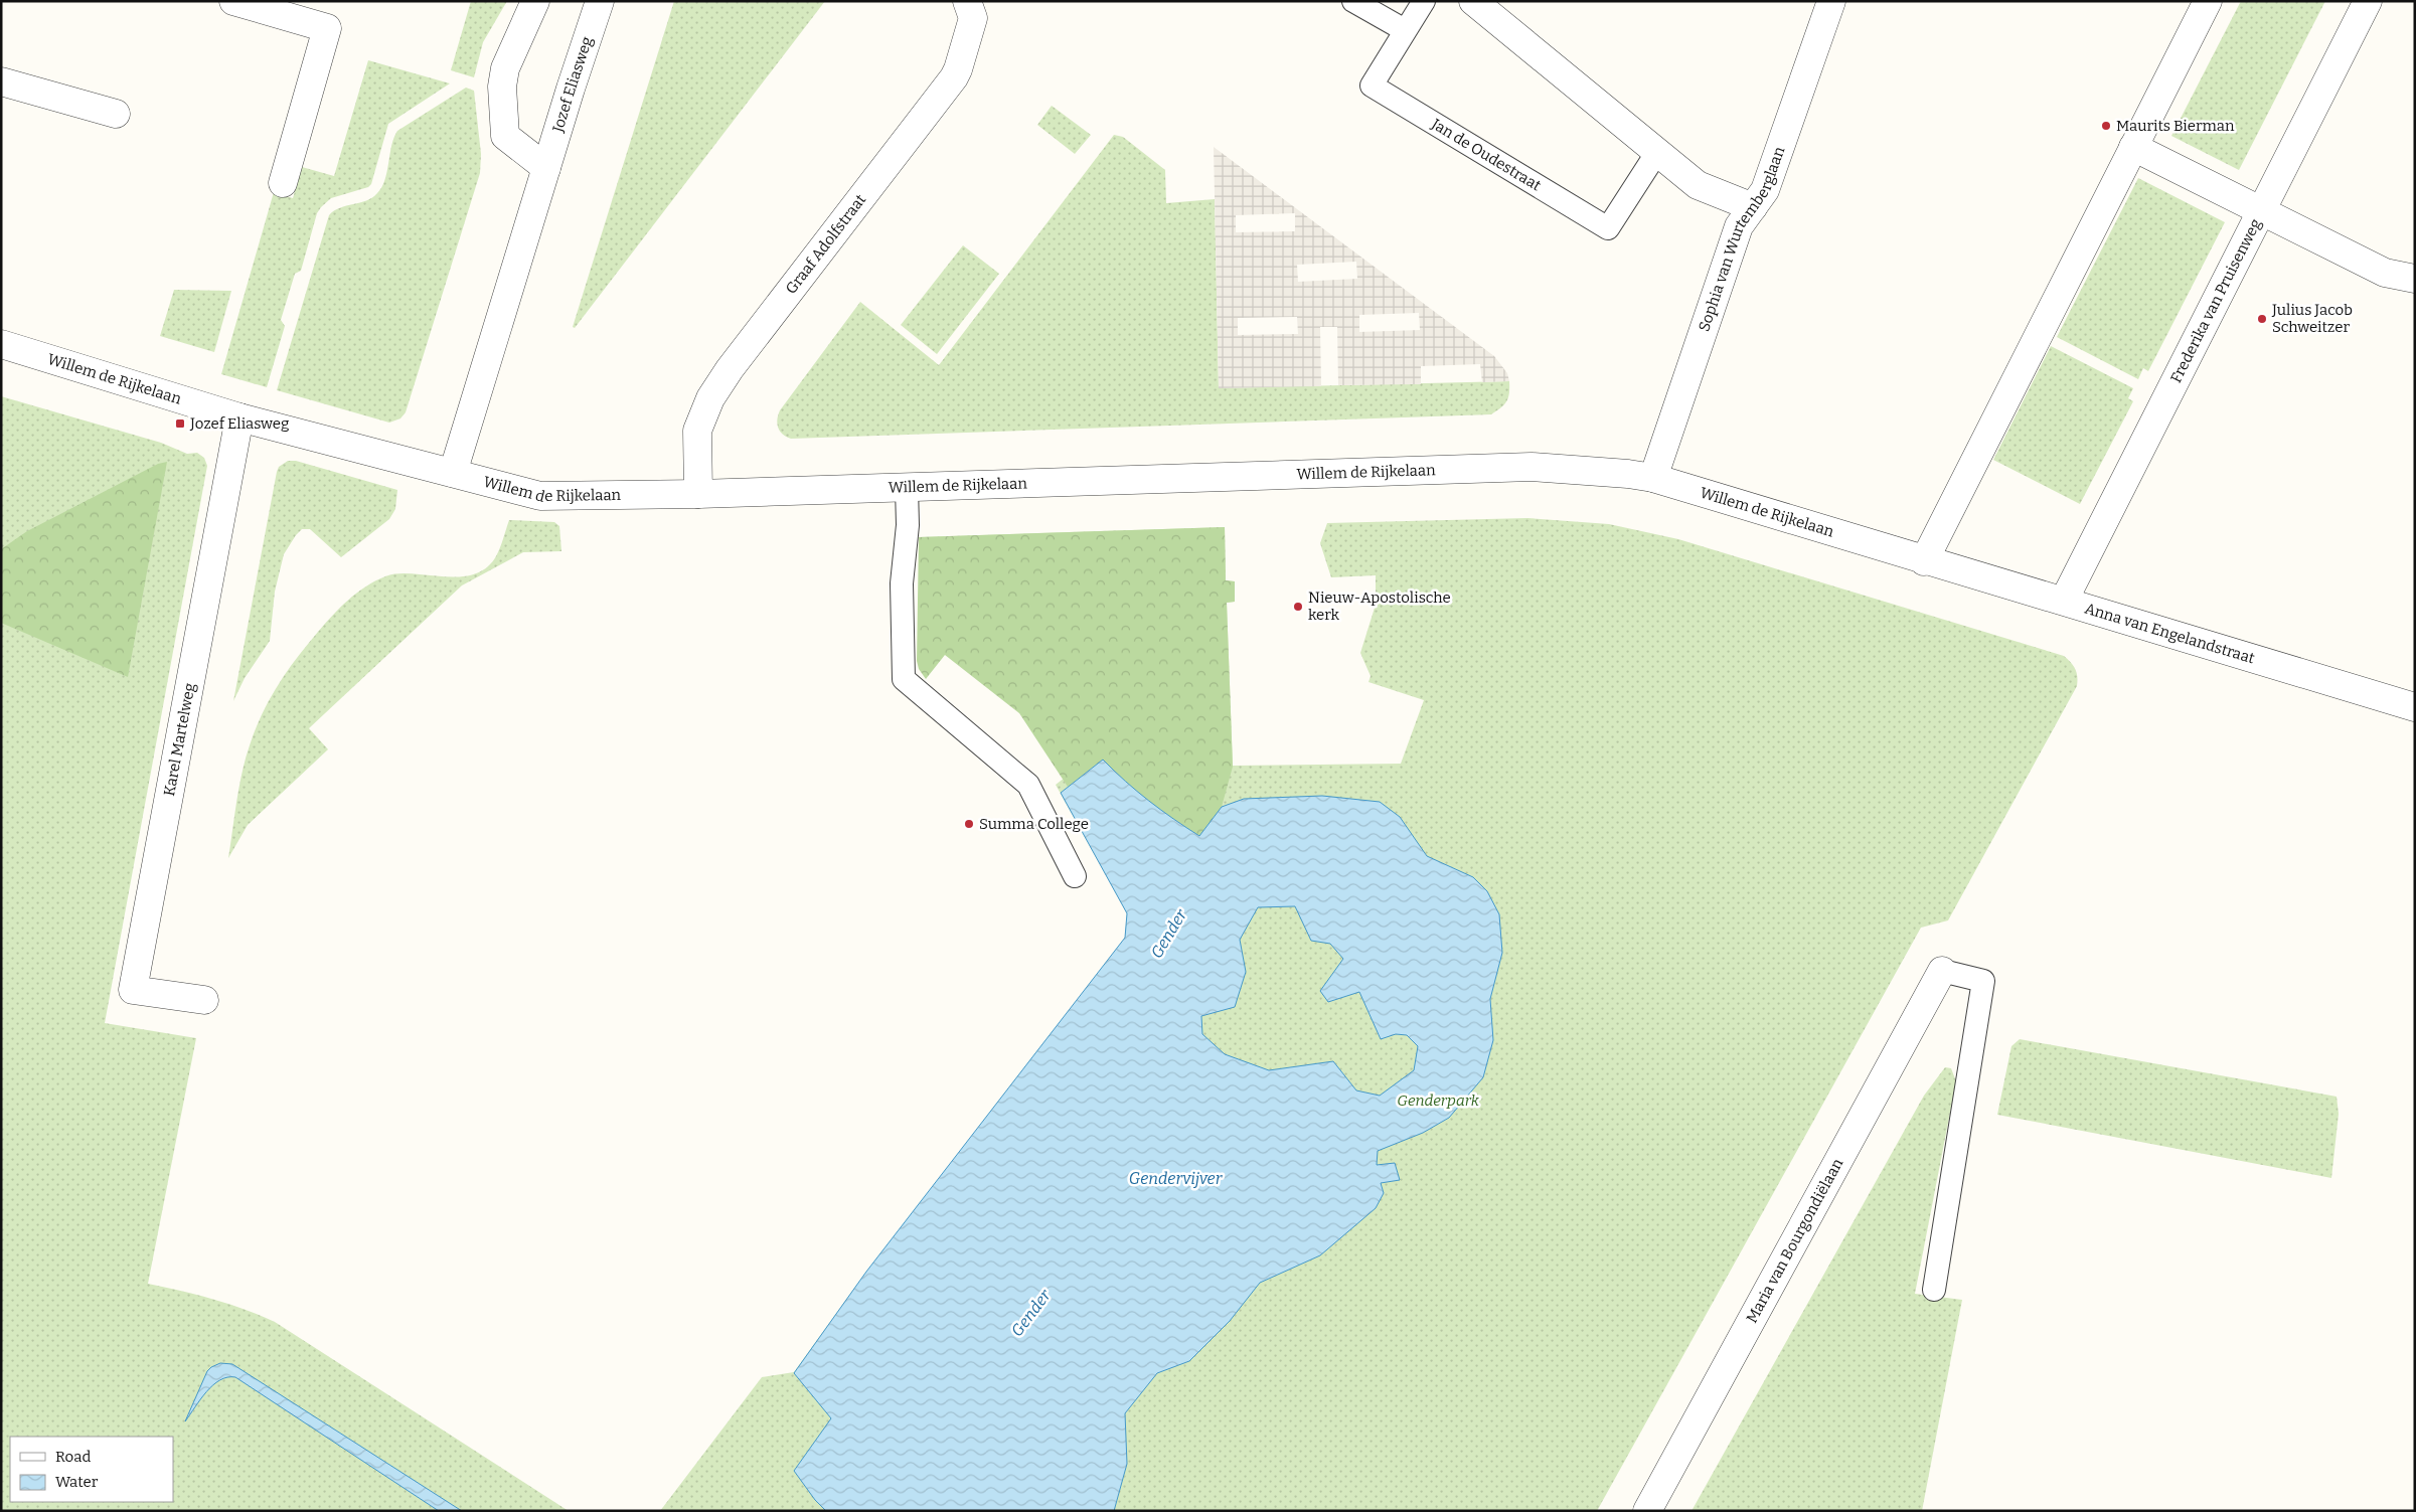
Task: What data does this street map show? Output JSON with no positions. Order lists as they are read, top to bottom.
{
  "streets": {
    "street": [
      "Jozef Eliasweg",
      "Sophia van Wurtemberglaan",
      "Graaf Adolfstraat",
      "Frederika van Pruisenweg",
      "Willem de Rijkelaan",
      "Anna van Engelandstraat",
      "Karel Martelweg",
      "Maria van Bourgondiëlaan"
    ],
    "lane": ["Jan de Oudestraat"]
  },
  "crossings": [
    ["Jozef Eliasweg", "Willem de Rijkelaan"],
    ["Sophia van Wurtemberglaan", "Willem de Rijkelaan"],
    ["Graaf Adolfstraat", "Willem de Rijkelaan"],
    ["Frederika van Pruisenweg", "Anna van Engelandstraat"],
    ["Willem de Rijkelaan", "Anna van Engelandstraat"],
    ["Willem de Rijkelaan", "Karel Martelweg"]
  ],
  "water": ["Gender", "Gendervijver"],
  "parks": ["Genderpark"],
  "places": {
    "other": [
      "Maurits Bierman",
      "Julius Jacob Schweitzer",
      "Nieuw-Apostolische kerk",
      "Summa College"
    ],
    "transit": ["Jozef Eliasweg"]
  },
  "legend": ["Road", "Water"]
}
